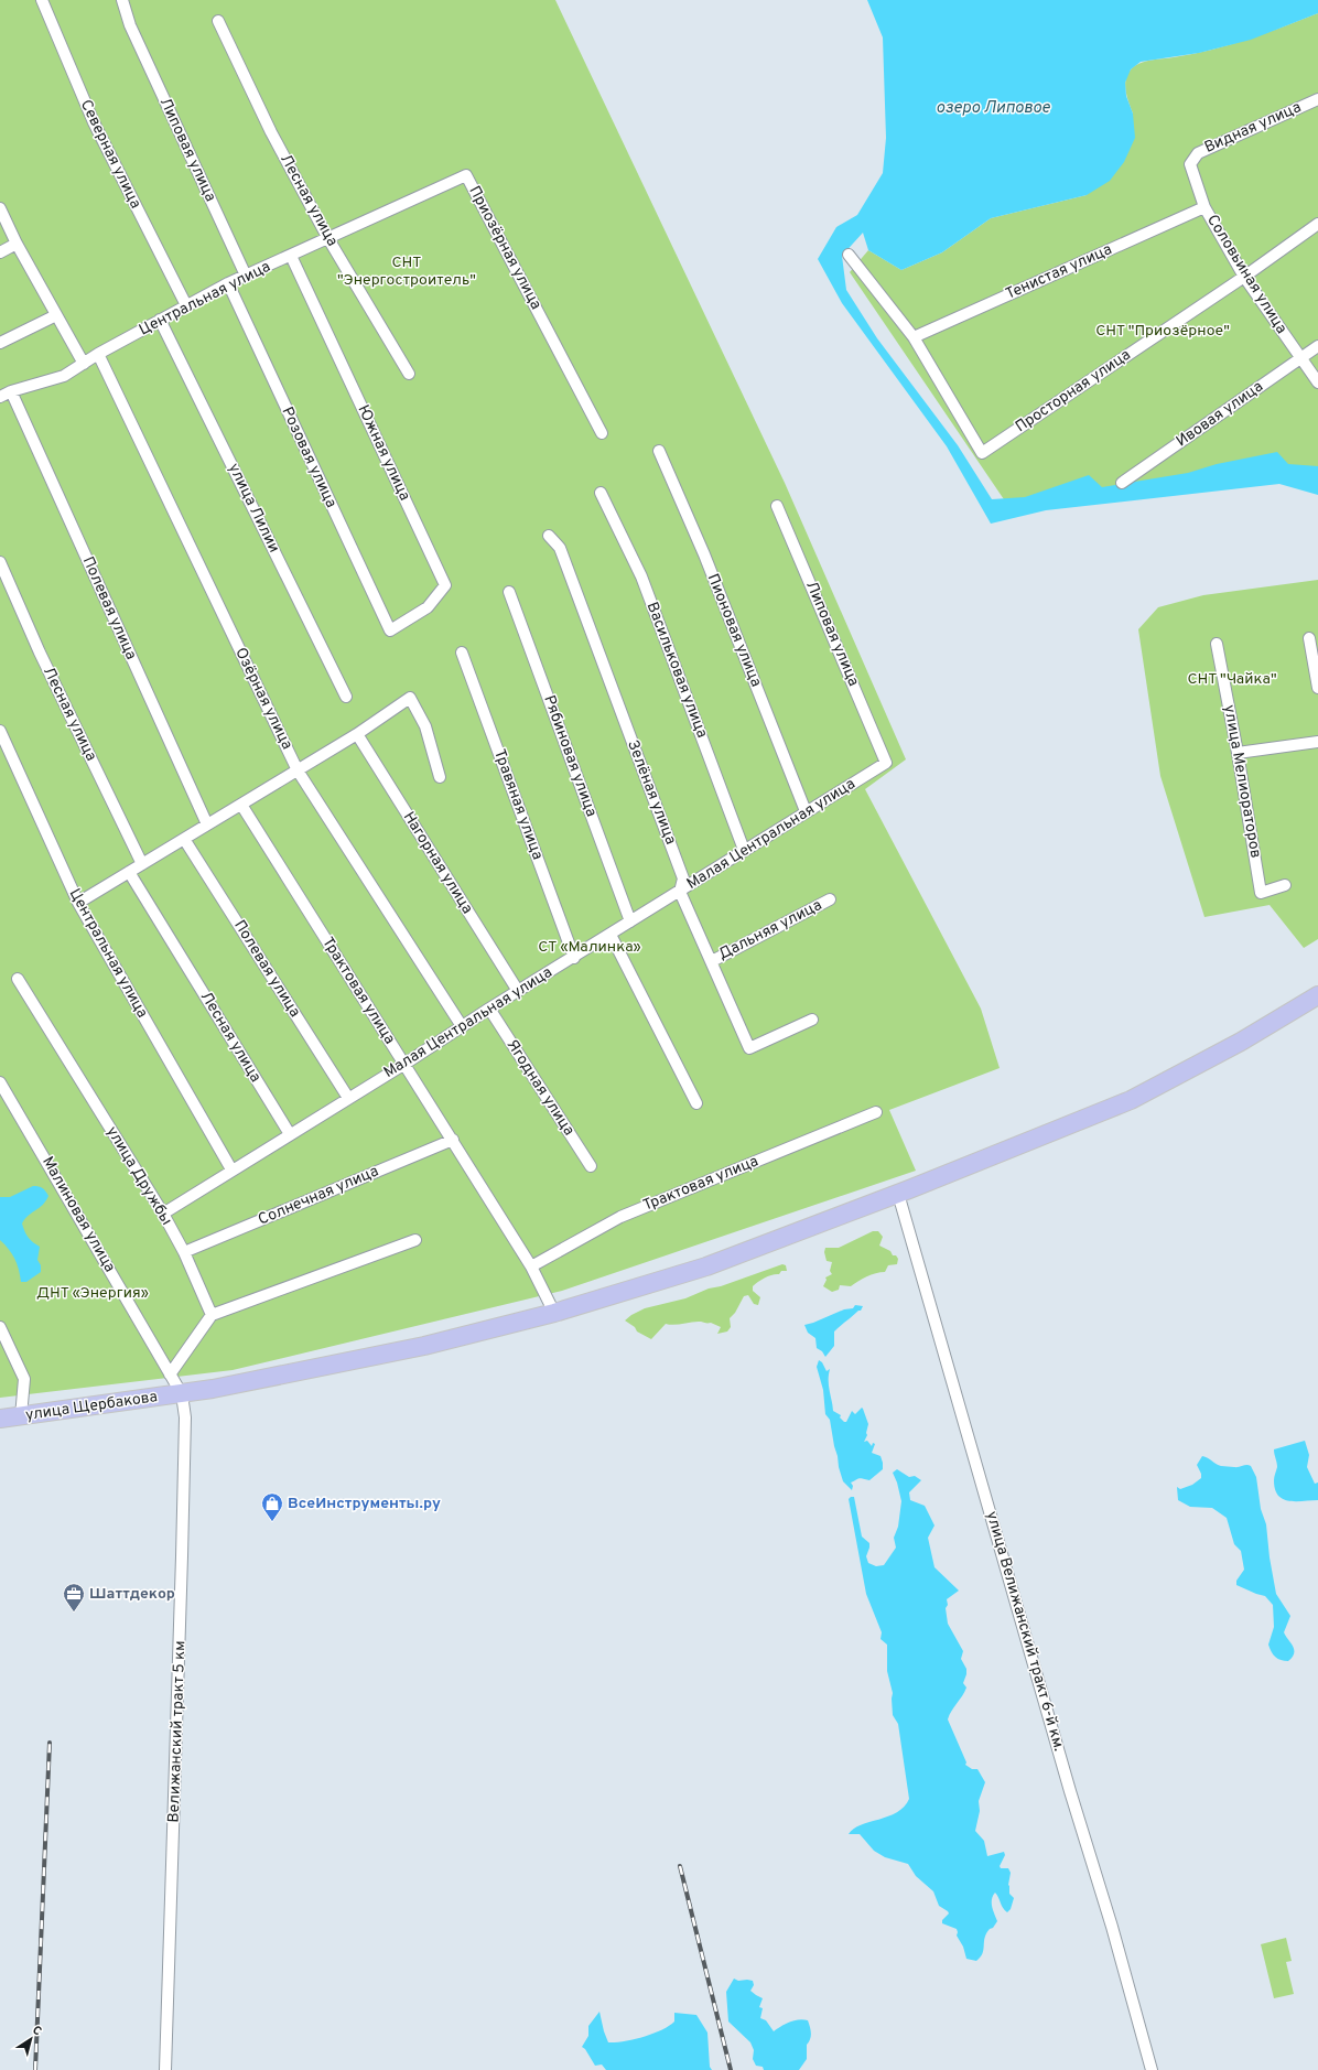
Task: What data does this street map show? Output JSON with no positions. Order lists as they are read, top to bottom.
{
  "streets": {
    "main road": ["улица Щербакова"],
    "street": [
      "Видная улица",
      "Липовая улица",
      "Северная улица",
      "Лесная улица",
      "Приозёрная улица",
      "Тенистая улица",
      "Соловьиная улица",
      "Центральная улица",
      "Просторная улица",
      "Ивовая улица",
      "Южная улица",
      "Розовая улица",
      "улица Лилии",
      "Полевая улица",
      "Пионовая улица",
      "Васильковая улица",
      "Озёрная улица",
      "Рябиновая улица",
      "улица Мелиораторов",
      "Зелёная улица",
      "Травяная улица",
      "Малая Центральная улица",
      "Нагорная улица",
      "Дальняя улица",
      "Трактовая улица",
      "Ягодная улица",
      "улица Дружбы",
      "Солнечная улица",
      "Малиновая улица",
      "улица Велижанский тракт 6-й км.",
      "Велижанский тракт 5 км"
    ]
  },
  "crossings": [
    ["Видная улица", "Соловьиная улица"],
    ["Липовая улица", "Центральная улица"],
    ["Липовая улица", "Малая Центральная улица"],
    ["Северная улица", "Центральная улица"],
    ["Лесная улица", "Приозёрная улица"],
    ["Лесная улица", "Центральная улица"],
    ["Лесная улица", "Малая Центральная улица"],
    ["Приозёрная улица", "Центральная улица"],
    ["Тенистая улица", "Соловьиная улица"],
    ["Тенистая улица", "Просторная улица"],
    ["Соловьиная улица", "Просторная улица"],
    ["Соловьиная улица", "Ивовая улица"],
    ["Центральная улица", "Южная улица"],
    ["Центральная улица", "Розовая улица"],
    ["Центральная улица", "улица Лилии"],
    ["Центральная улица", "Полевая улица"],
    ["Центральная улица", "Озёрная улица"],
    ["Центральная улица", "Малая Центральная улица"],
    ["Южная улица", "Розовая улица"],
    ["Полевая улица", "Малая Центральная улица"],
    ["Пионовая улица", "Малая Центральная улица"],
    ["Васильковая улица", "Малая Центральная улица"],
    ["Озёрная улица", "Малая Центральная улица"],
    ["Рябиновая улица", "Малая Центральная улица"],
    ["Зелёная улица", "Малая Центральная улица"],
    ["Зелёная улица", "Дальняя улица"],
    ["Травяная улица", "Малая Центральная улица"],
    ["Малая Центральная улица", "Нагорная улица"],
    ["Малая Центральная улица", "Трактовая улица"],
    ["Малая Центральная улица", "Ягодная улица"],
    ["Малая Центральная улица", "улица Дружбы"],
    ["Трактовая улица", "Солнечная улица"],
    ["Трактовая улица", "улица Щербакова"],
    ["улица Дружбы", "Солнечная улица"],
    ["Малиновая улица", "улица Щербакова"],
    ["Малиновая улица", "Велижанский тракт 5 км"],
    ["улица Щербакова", "улица Велижанский тракт 6-й км."],
    ["улица Щербакова", "Велижанский тракт 5 км"]
  ],
  "water": ["озеро Липовое"],
  "parks": [
    "СНТ \"Энергостроитель\"",
    "СНТ \"Приозёрное\"",
    "СНТ \"Чайка\"",
    "CТ «Малинка»",
    "ДНТ «Энергия»"
  ],
  "places": {
    "shop": ["ВсеИнструменты.ру"],
    "office": ["Шаттдекор"]
  },
  "north": "top right"
}
